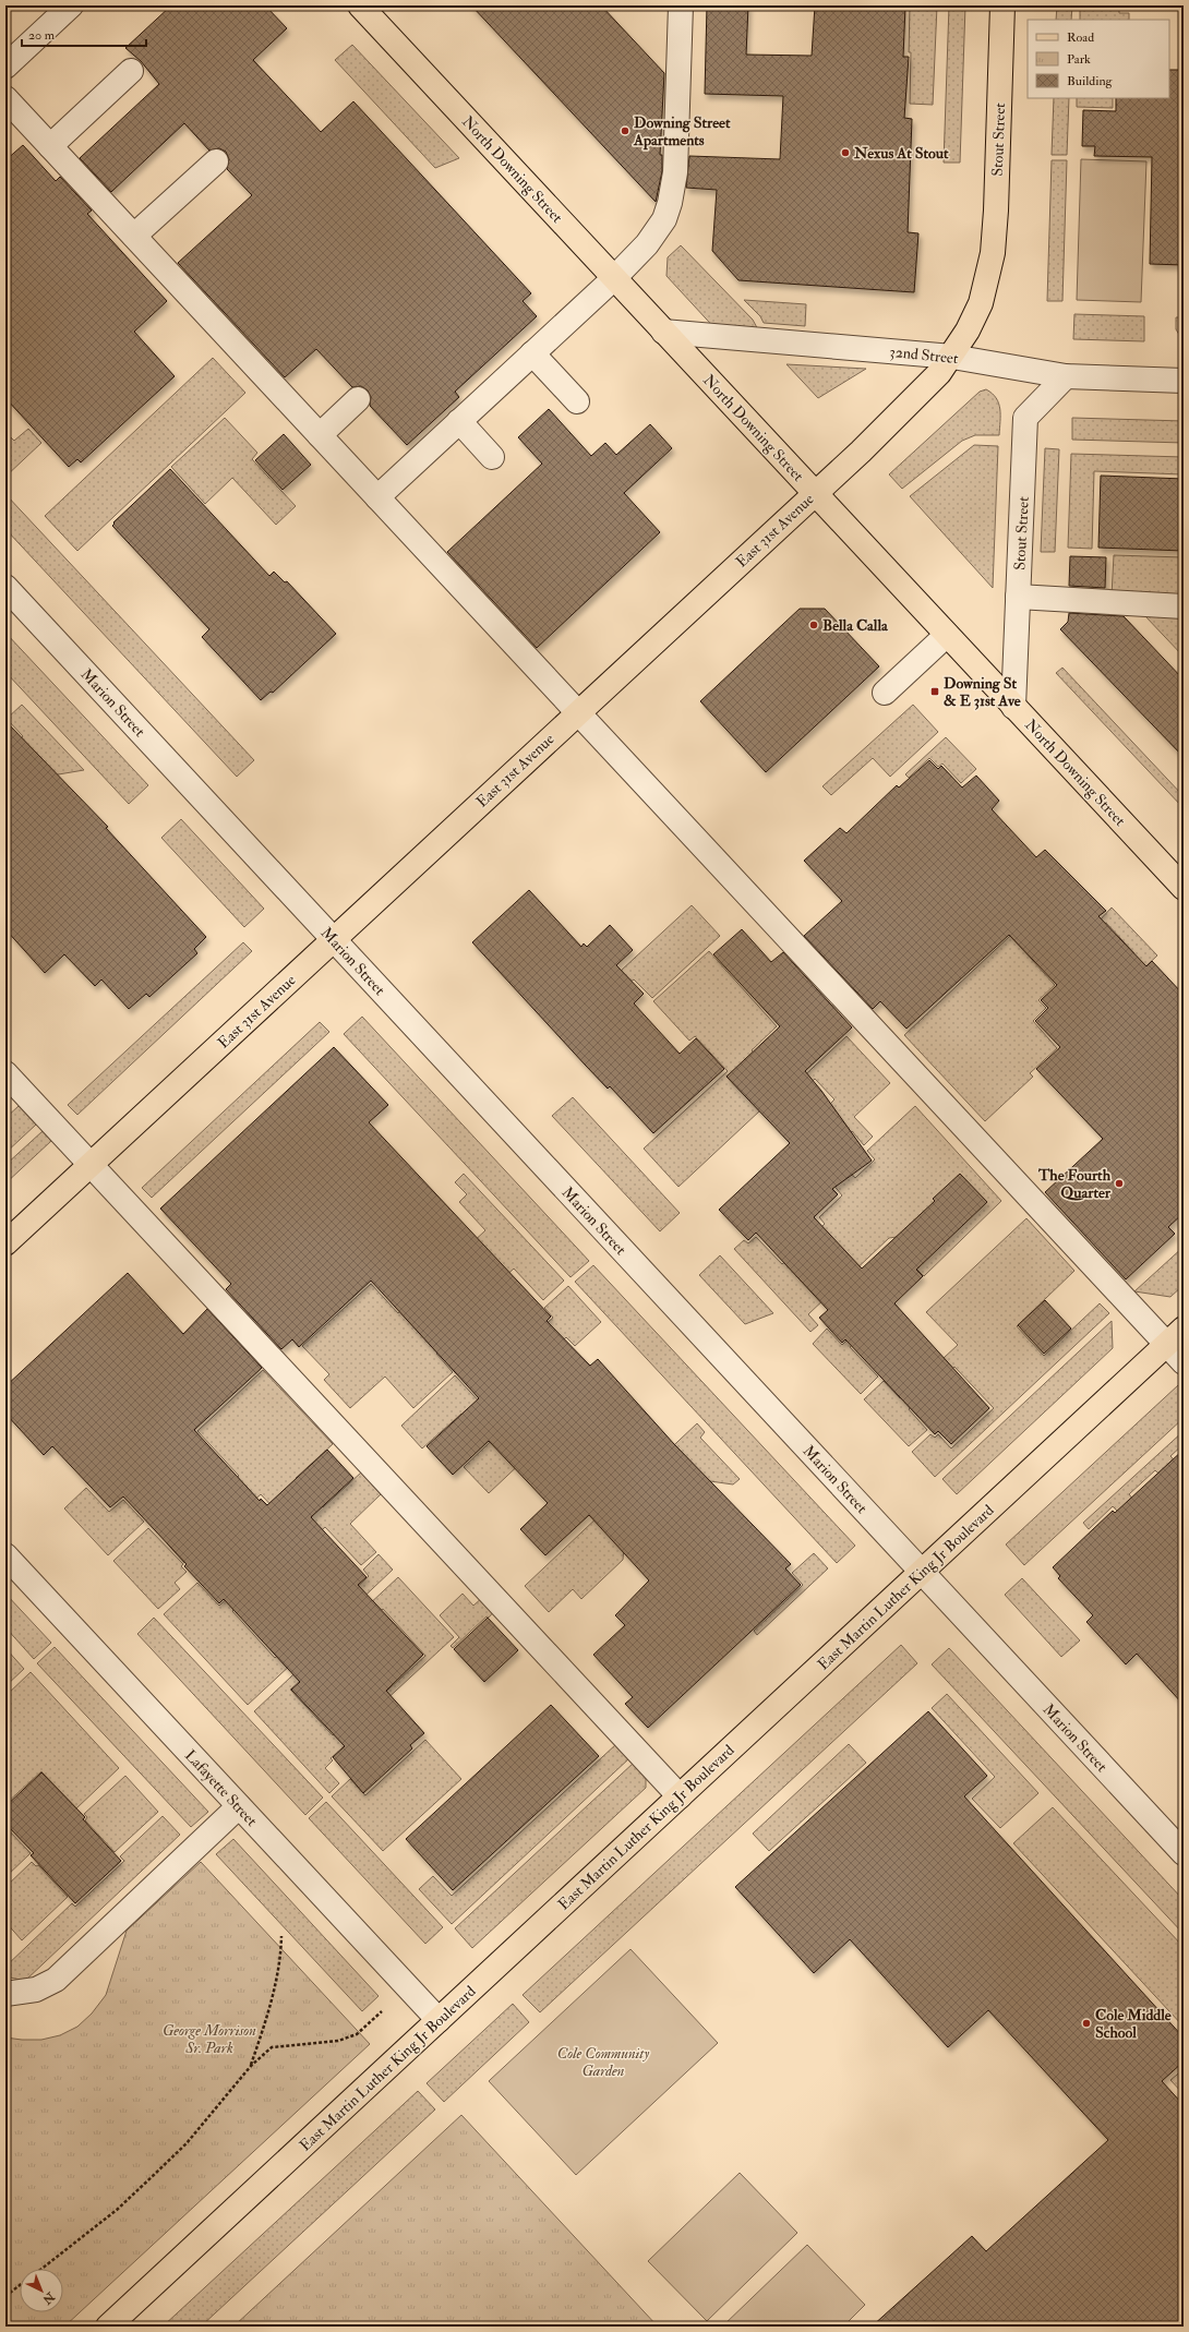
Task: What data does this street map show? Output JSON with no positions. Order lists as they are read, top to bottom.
{
  "streets": {
    "main road": [
      "Stout Street",
      "North Downing Street",
      "East 31st Avenue",
      "East Martin Luther King Jr Boulevard"
    ],
    "street": ["32nd Street", "Marion Street", "Lafayette Street"]
  },
  "crossings": [
    ["Stout Street", "North Downing Street"],
    ["Stout Street", "32nd Street"],
    ["Stout Street", "East 31st Avenue"],
    ["North Downing Street", "32nd Street"],
    ["North Downing Street", "East 31st Avenue"],
    ["32nd Street", "East 31st Avenue"],
    ["East 31st Avenue", "Marion Street"],
    ["Marion Street", "East Martin Luther King Jr Boulevard"],
    ["East Martin Luther King Jr Boulevard", "Lafayette Street"]
  ],
  "parks": ["George Morrison Sr. Park", "Cole Community Garden"],
  "places": {
    "other": [
      "Downing Street Apartments",
      "Nexus At Stout",
      "Bella Calla",
      "The Fourth Quarter",
      "Cole Middle School"
    ],
    "transit": ["Downing St & E 31st Ave"]
  },
  "legend": ["Road", "Park", "Building"],
  "scale_bar": "20 m",
  "north": "bottom right"
}
